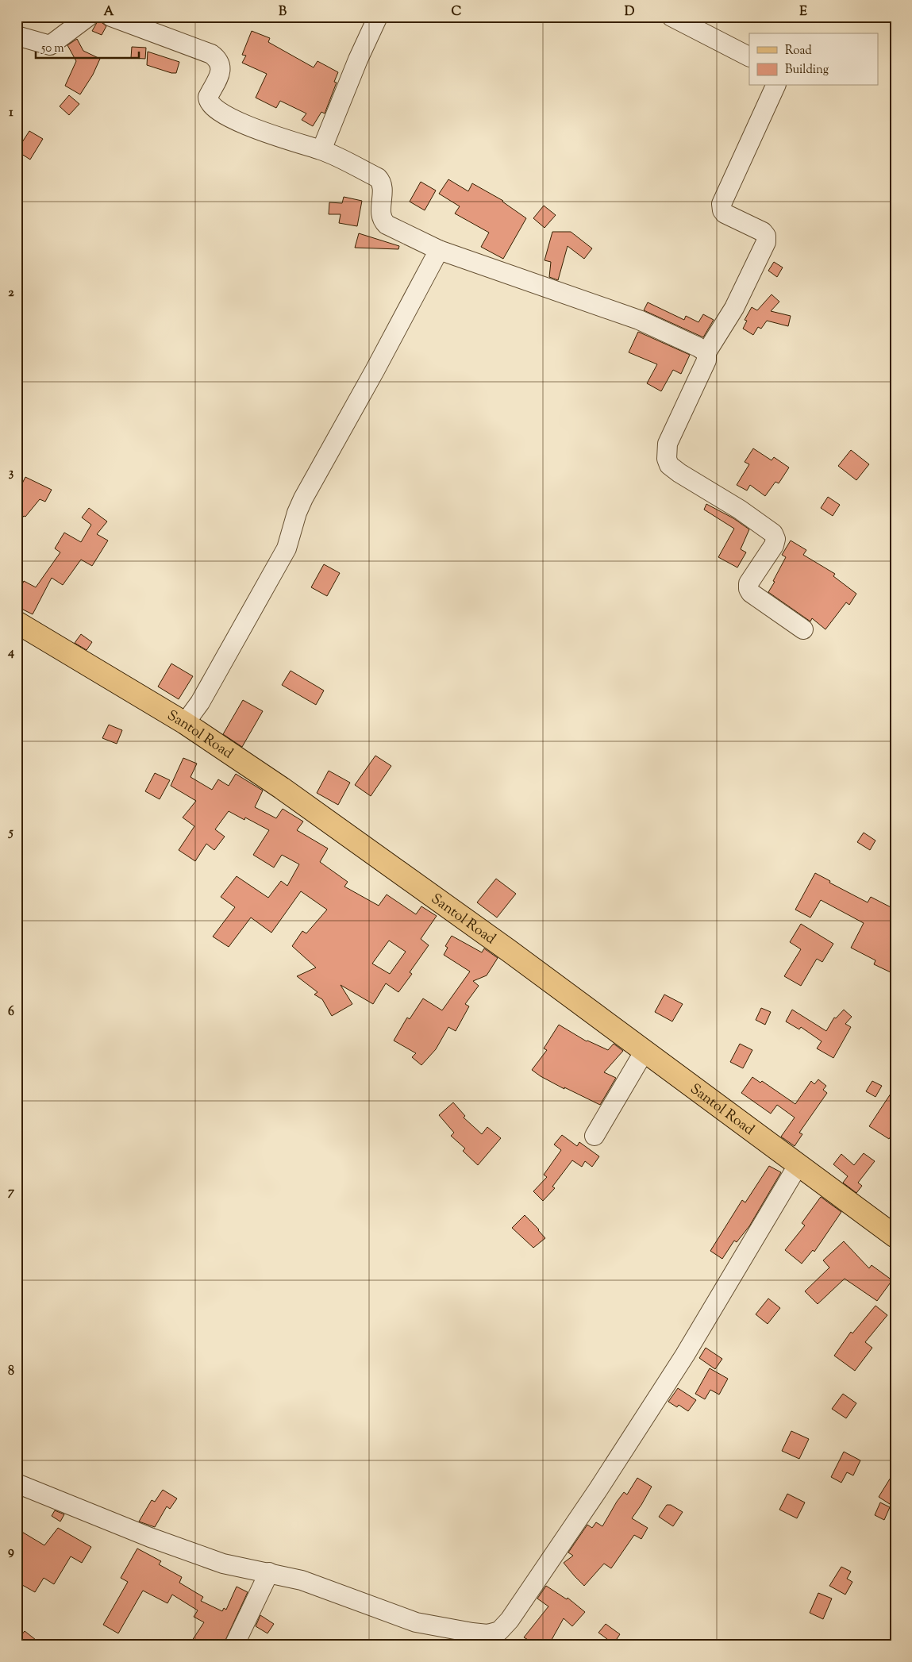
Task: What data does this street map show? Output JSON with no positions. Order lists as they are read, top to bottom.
{
  "streets": {
    "main road": ["Santol Road"]
  },
  "legend": ["Road", "Building"],
  "scale_bar": "50 m",
  "grid": {
    "columns": [
      "A",
      "B",
      "C",
      "D",
      "E"
    ],
    "rows": [
      "1",
      "2",
      "3",
      "4",
      "5",
      "6",
      "7",
      "8",
      "9"
    ]
  }
}
